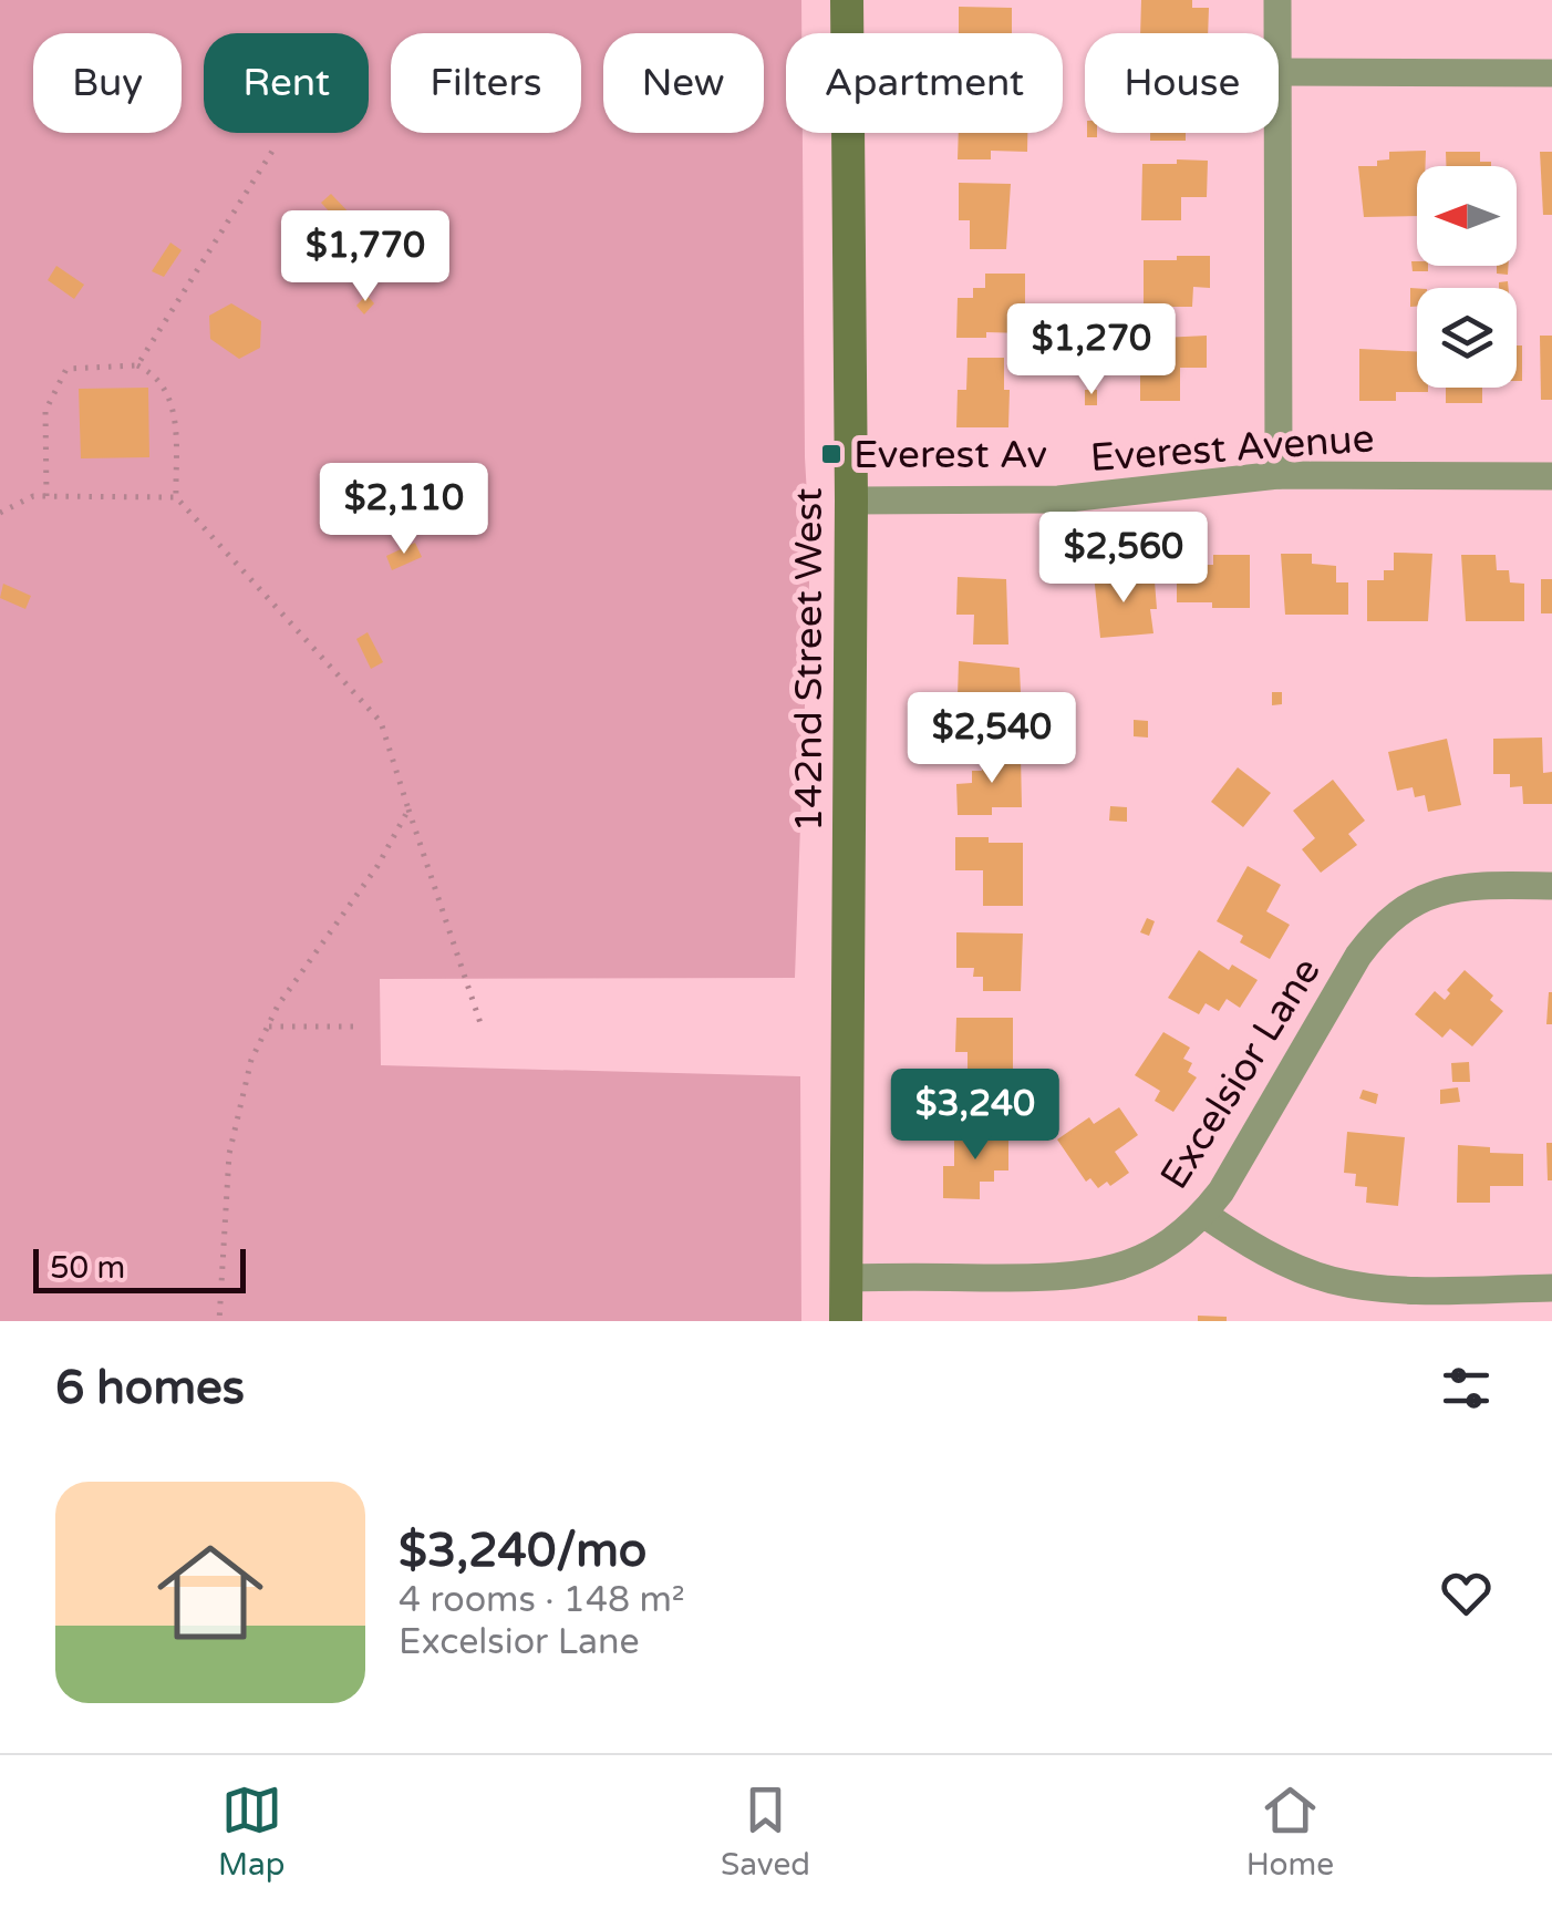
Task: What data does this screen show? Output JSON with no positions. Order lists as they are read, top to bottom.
{
  "streets": {
    "street": ["Everest Avenue", "142nd Street West", "Excelsior Lane"]
  },
  "crossings": [
    ["Everest Avenue", "142nd Street West"],
    ["142nd Street West", "Excelsior Lane"]
  ],
  "places": {
    "transit": ["Everest Av"]
  },
  "scale_bar": "50 m",
  "north": "left",
  "page": {
    "chip": [
      "Buy",
      "Rent",
      "Filters",
      "New",
      "Apartment",
      "House"
    ],
    "price": [
      "$1,770",
      "$1,270",
      "$2,110",
      "$2,560",
      "$2,540",
      "$3,240"
    ],
    "scale": "50 m",
    "heading": "6 homes",
    "list": [
      {
        "name": "$3,240/mo",
        "note": "4 rooms · 148 m² · Excelsior Lane"
      }
    ],
    "tabs": ["Map", "Saved", "Home"]
  }
}
